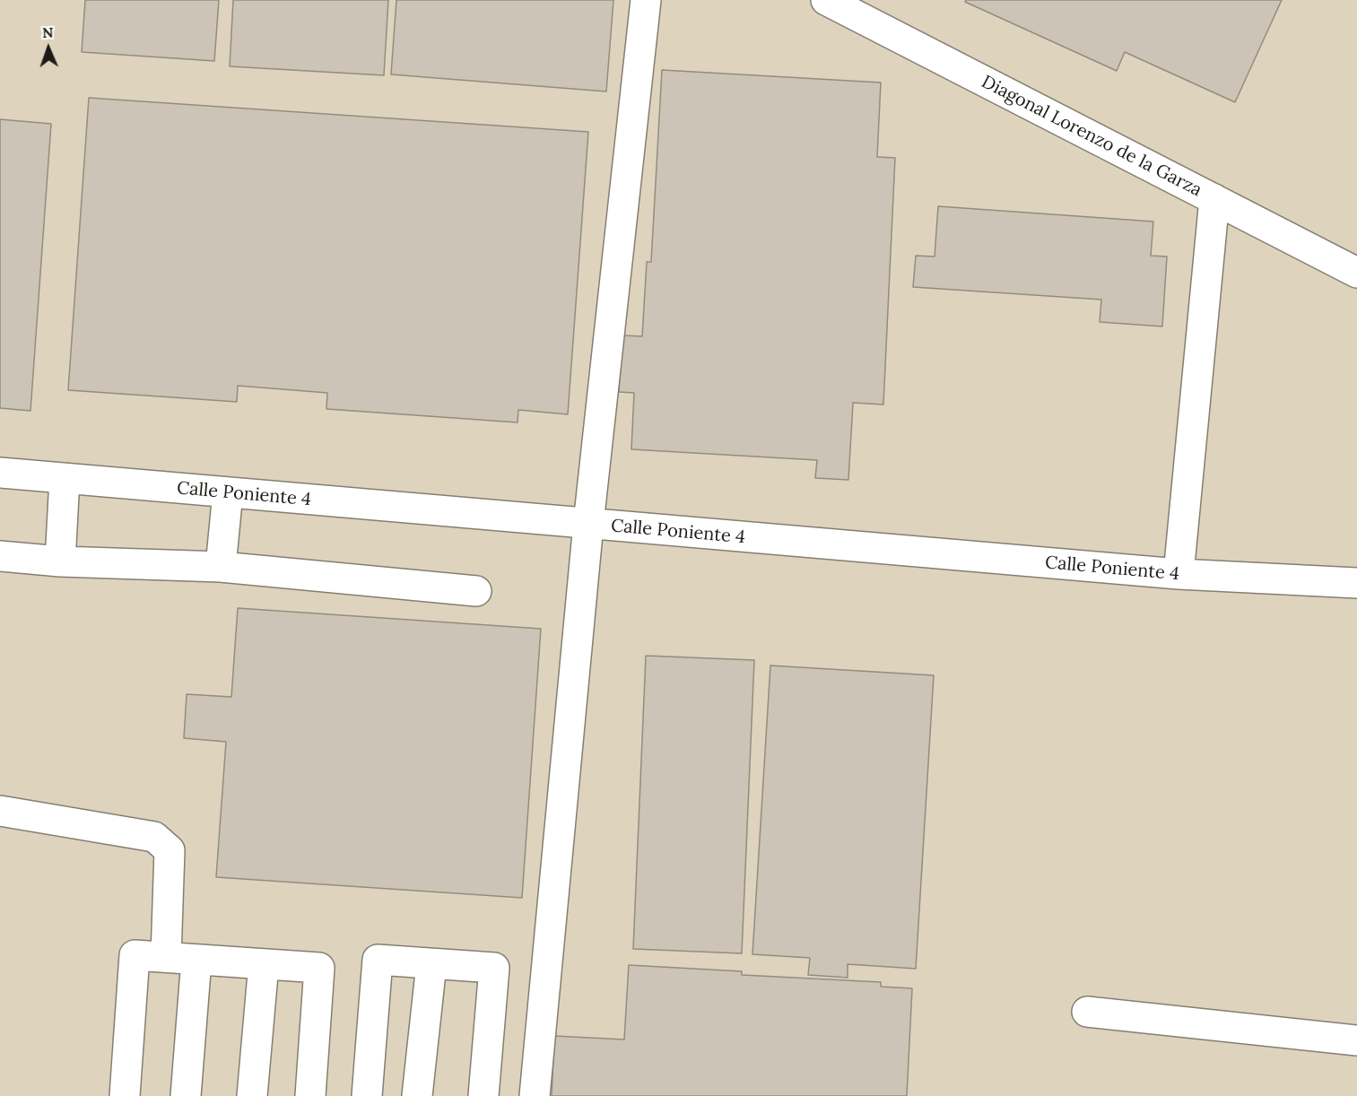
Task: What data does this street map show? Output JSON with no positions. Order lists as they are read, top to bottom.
{
  "streets": {
    "street": ["Diagonal Lorenzo de la Garza", "Calle Poniente 4"]
  },
  "north": "top"
}
